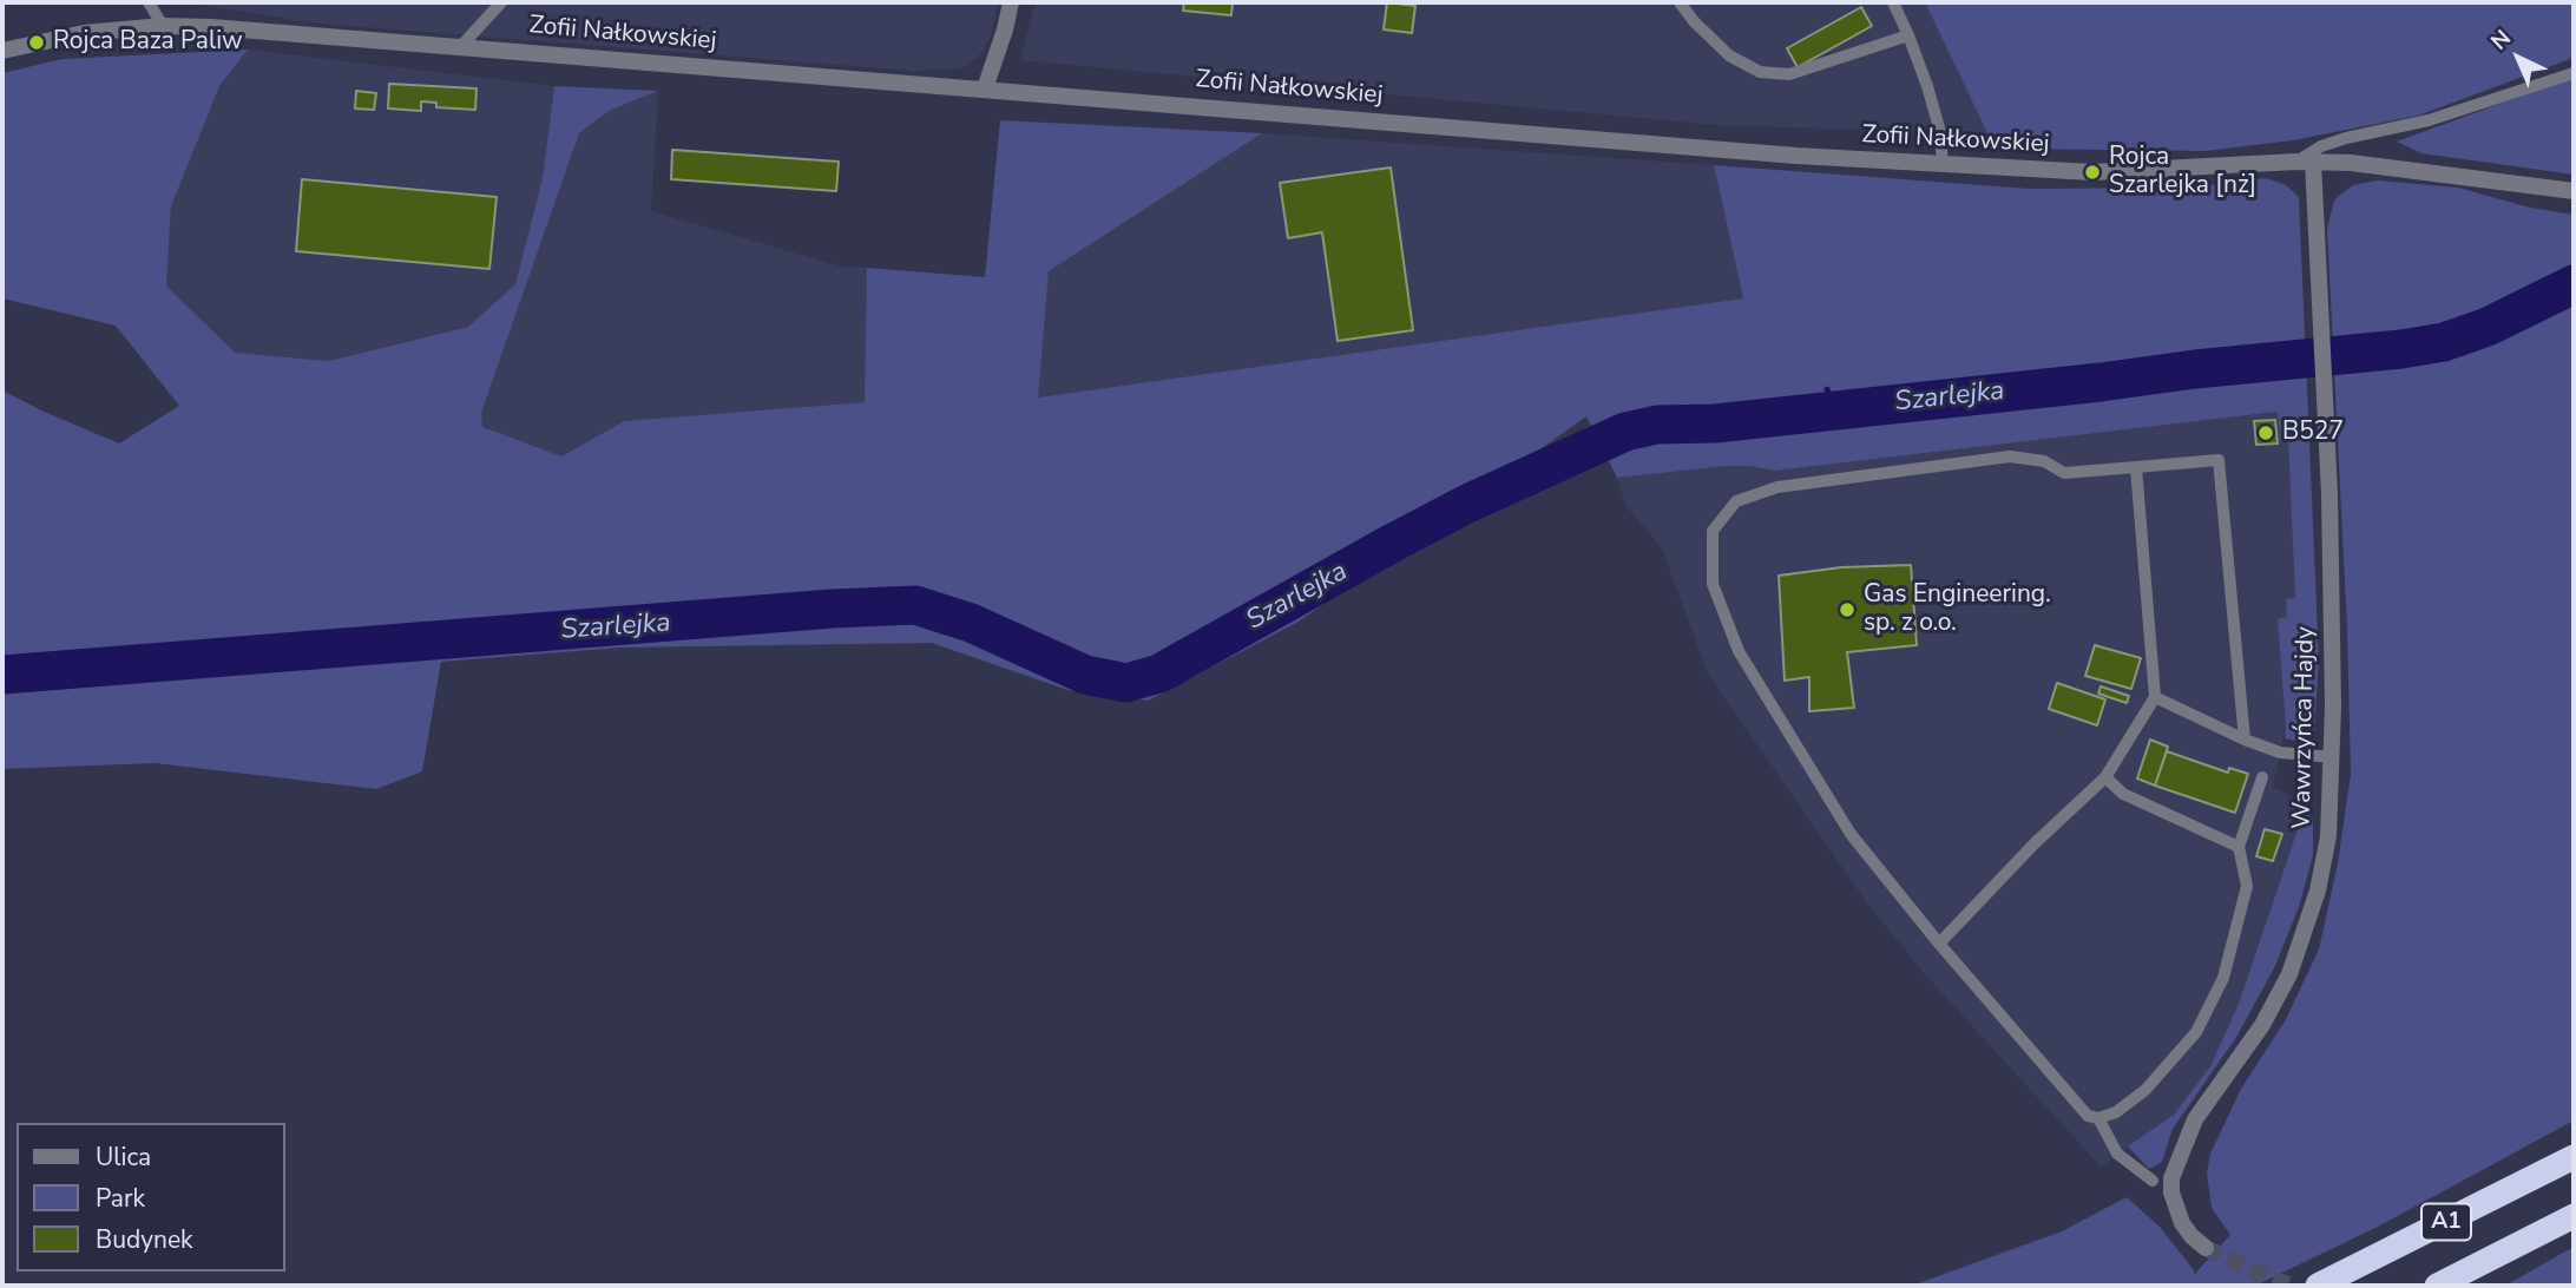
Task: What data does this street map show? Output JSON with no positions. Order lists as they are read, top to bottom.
{
  "streets": {
    "highway": ["A1"],
    "street": ["Zofii Nałkowskiej", "Wawrzyńca Hajdy"]
  },
  "crossings": [
    ["Zofii Nałkowskiej", "Wawrzyńca Hajdy"]
  ],
  "water": ["Szarlejka"],
  "places": [
    "Rojca Baza Paliw",
    "Rojca Szarlejka [nż]",
    "B527",
    "Gas Engineering. sp. z o.o."
  ],
  "legend": ["Ulica", "Park", "Budynek"],
  "north": "top left"
}
